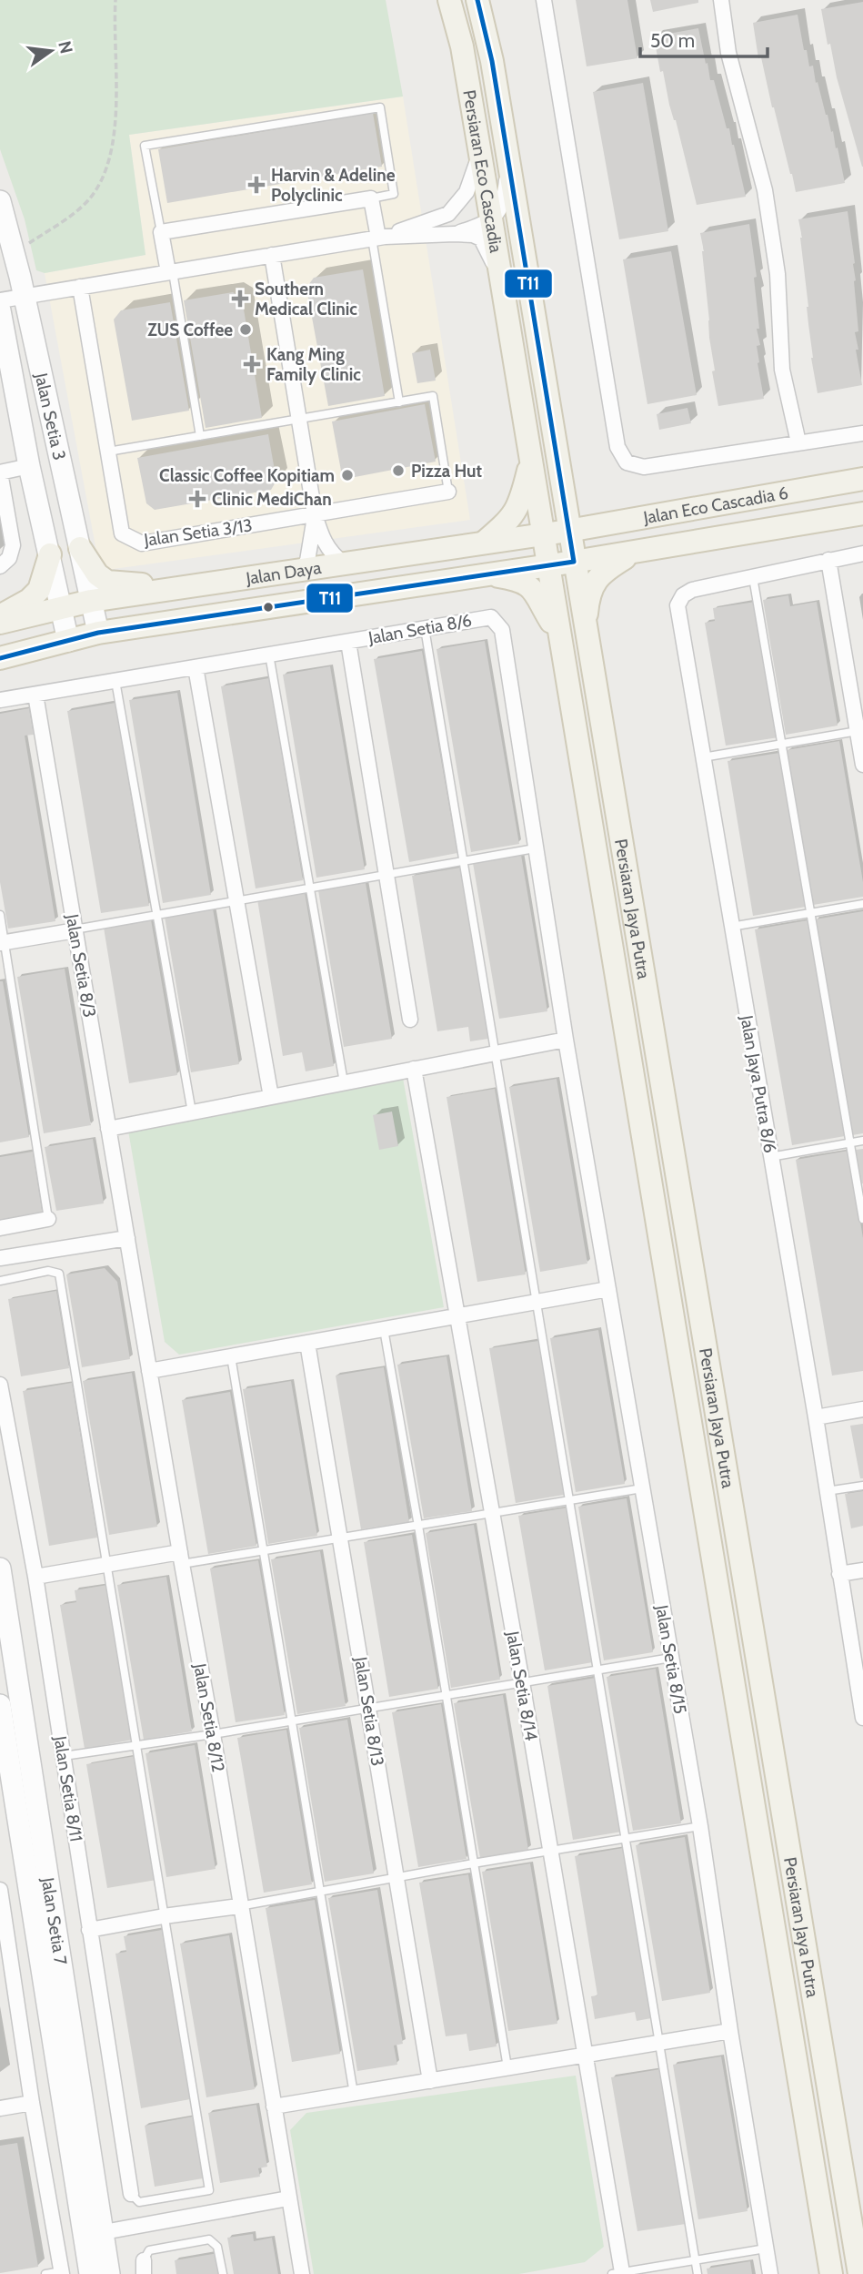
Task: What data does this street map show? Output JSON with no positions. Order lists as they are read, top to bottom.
{
  "streets": {
    "main road": [
      "Persiaran Eco Cascadia",
      "Jalan Eco Cascadia 6",
      "Jalan Daya",
      "Persiaran Jaya Putra"
    ],
    "street": [
      "Jalan Setia 3",
      "Jalan Setia 3/13",
      "Jalan Setia 8/6",
      "Jalan Setia 8/3",
      "Jalan Jaya Putra 8/6",
      "Jalan Setia 8/15",
      "Jalan Setia 8/14",
      "Jalan Setia 8/13",
      "Jalan Setia 8/12",
      "Jalan Setia 8/11",
      "Jalan Setia 7"
    ]
  },
  "crossings": [
    ["Persiaran Eco Cascadia", "Jalan Eco Cascadia 6"],
    ["Persiaran Eco Cascadia", "Jalan Daya"],
    ["Persiaran Eco Cascadia", "Persiaran Jaya Putra"],
    ["Jalan Setia 3", "Jalan Daya"],
    ["Jalan Eco Cascadia 6", "Jalan Daya"],
    ["Jalan Eco Cascadia 6", "Persiaran Jaya Putra"],
    ["Jalan Daya", "Persiaran Jaya Putra"],
    ["Jalan Setia 8/6", "Jalan Setia 8/3"],
    ["Jalan Setia 8/6", "Jalan Setia 8/15"],
    ["Jalan Setia 8/3", "Jalan Setia 8/12"]
  ],
  "places": {
    "health": [
      "Harvin & Adeline Polyclinic",
      "Southern Medical Clinic",
      "Kang Ming Family Clinic",
      "Clinic MediChan"
    ],
    "other": ["ZUS Coffee", "Pizza Hut", "Classic Coffee Kopitiam"]
  },
  "lines": ["transit line T11"],
  "scale_bar": "50 m",
  "north": "right"
}
